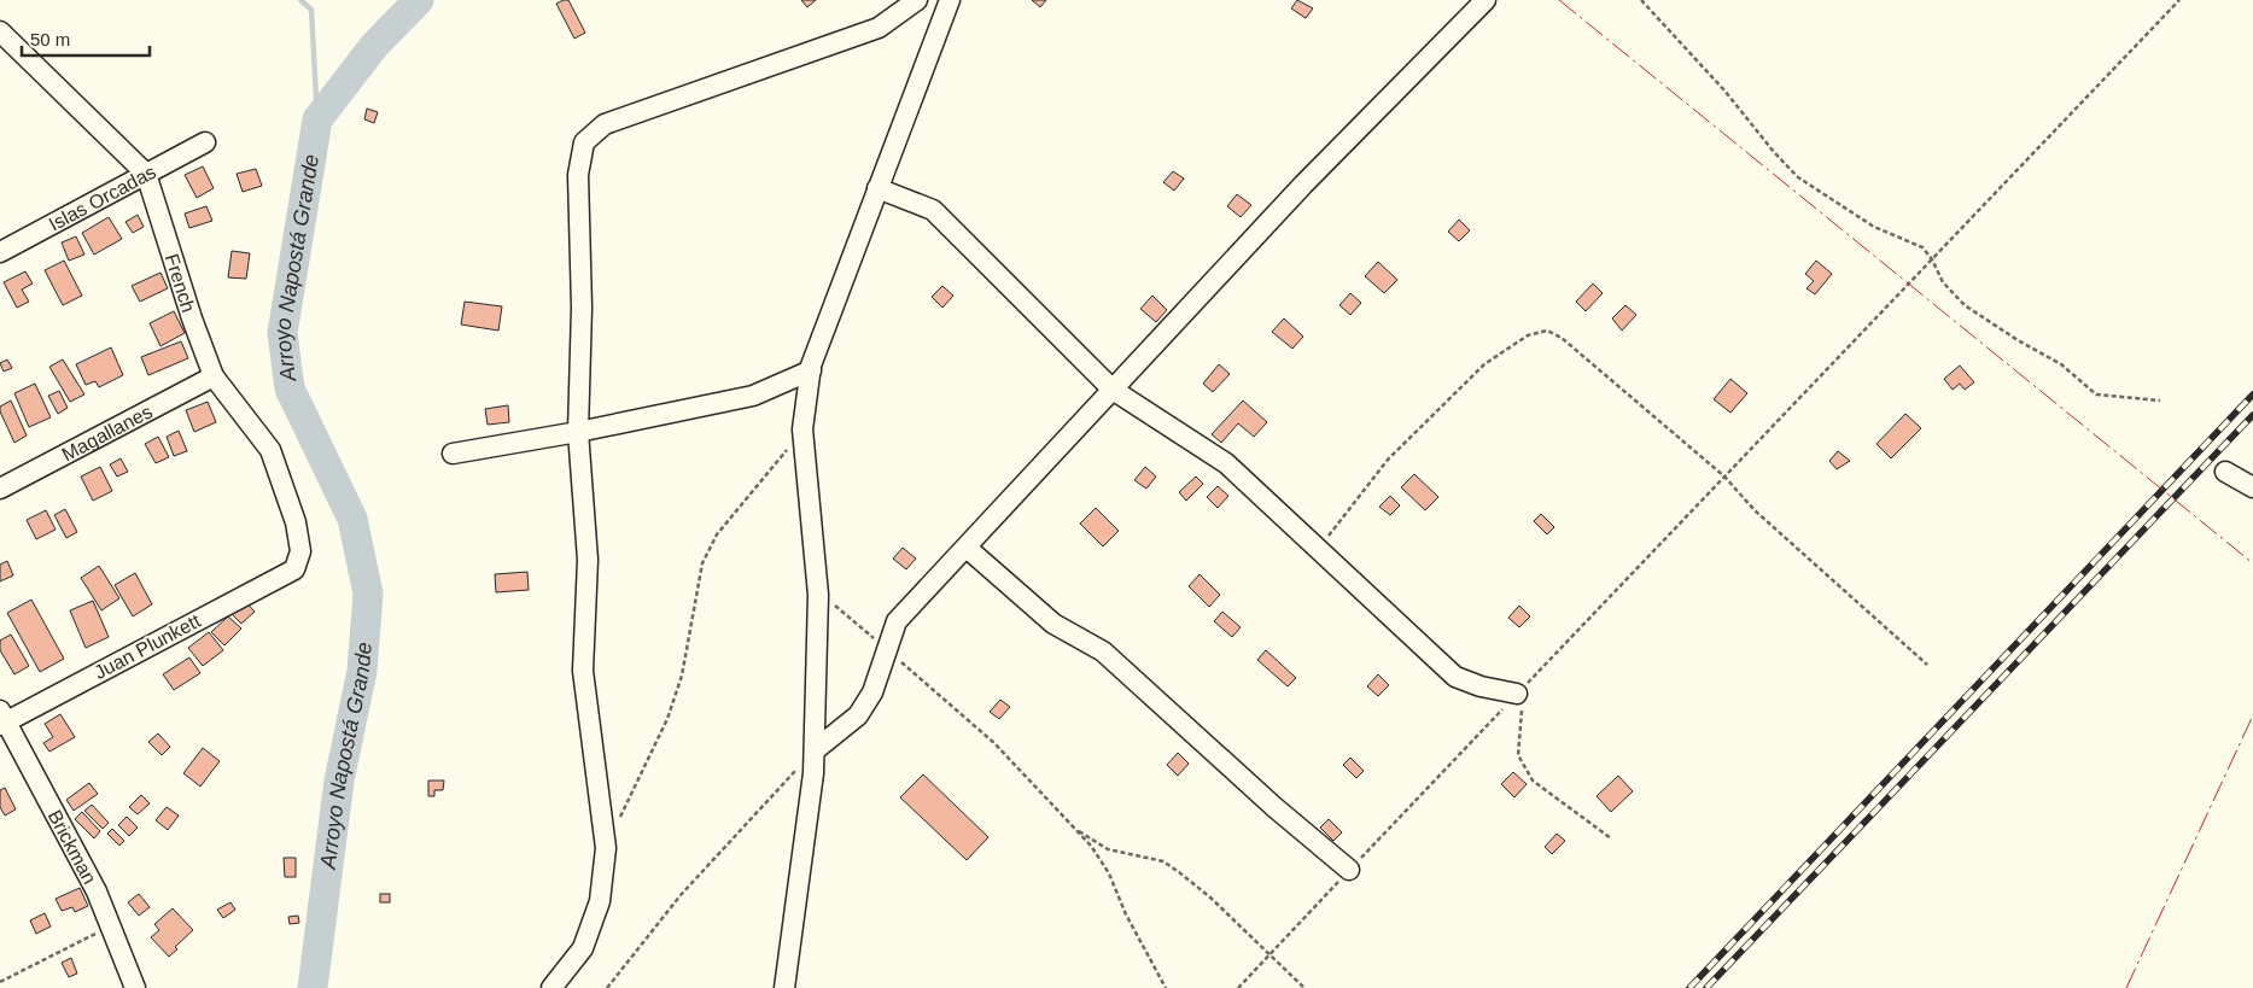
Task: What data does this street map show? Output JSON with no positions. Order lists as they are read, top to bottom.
{
  "streets": {
    "street": [
      "Islas Orcadas",
      "French",
      "Magallanes",
      "Juan Plunkett",
      "Brickman"
    ]
  },
  "crossings": [
    ["Islas Orcadas", "French"],
    ["French", "Magallanes"],
    ["French", "Juan Plunkett"],
    ["Juan Plunkett", "Brickman"]
  ],
  "water": ["Arroyo Napostá Grande"],
  "scale_bar": "50 m"
}
